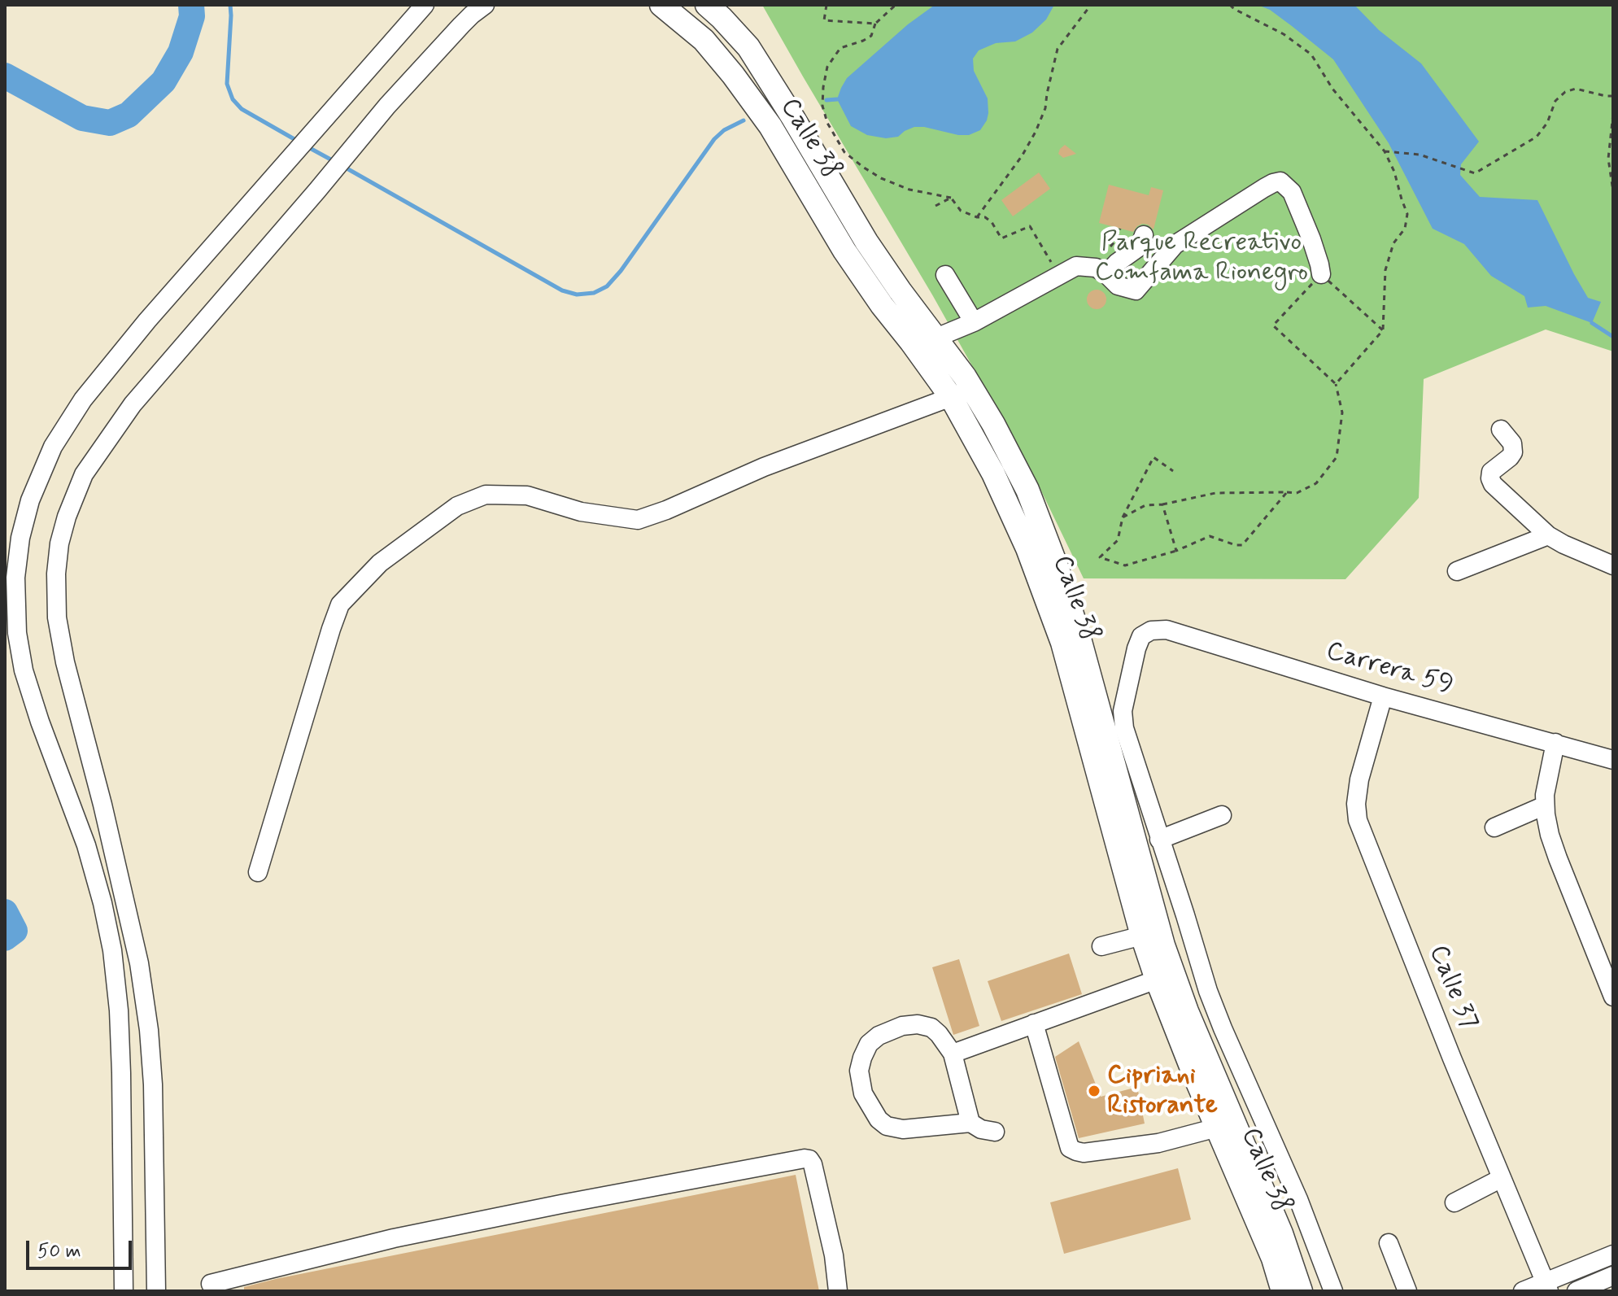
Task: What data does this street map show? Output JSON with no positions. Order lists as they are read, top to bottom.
{
  "streets": {
    "main road": ["Calle 38"],
    "street": ["Carrera 59", "Calle 37"]
  },
  "crossings": [
    ["Calle 38", "Carrera 59"],
    ["Carrera 59", "Calle 37"]
  ],
  "parks": ["Parque Recreativo Comfama Rionegro"],
  "places": ["Cipriani Ristorante"],
  "scale_bar": "50 m"
}
